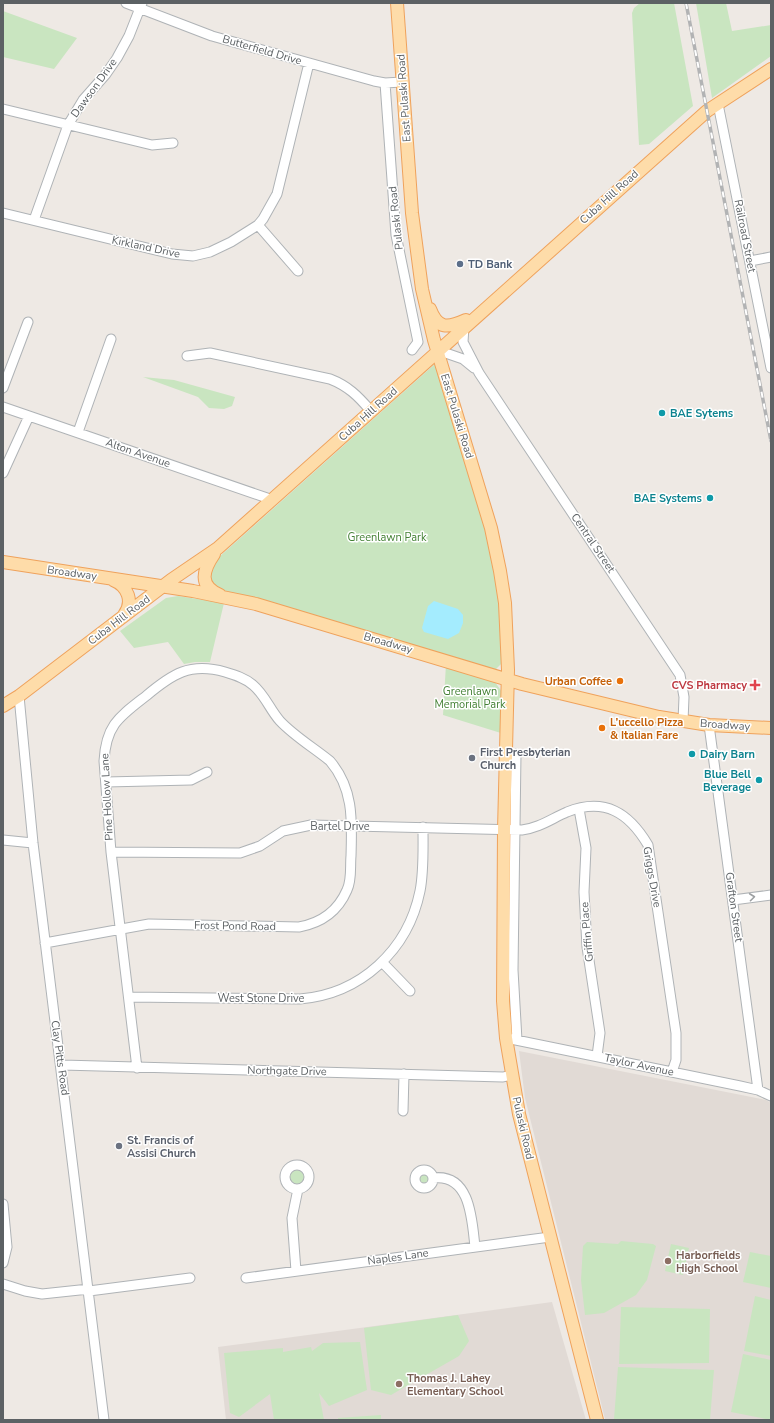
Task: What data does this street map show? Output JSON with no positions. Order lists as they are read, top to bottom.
{
  "streets": {
    "main road": [
      "East Pulaski Road",
      "Cuba Hill Road",
      "Pulaski Road",
      "Broadway"
    ],
    "street": [
      "Butterfield Drive",
      "Dawson Drive",
      "Railroad Street",
      "Kirkland Drive",
      "Alton Avenue",
      "Central Street",
      "Pine Hollow Lane",
      "Bartel Drive",
      "Griggs Drive",
      "Grafton Street",
      "Frost Pond Road",
      "Griffin Place",
      "West Stone Drive",
      "Clay Pitts Road",
      "Taylor Avenue",
      "Northgate Drive",
      "Naples Lane"
    ]
  },
  "crossings": [
    ["Butterfield Drive", "Dawson Drive"],
    ["Butterfield Drive", "East Pulaski Road"],
    ["Butterfield Drive", "Pulaski Road"],
    ["Butterfield Drive", "Kirkland Drive"],
    ["Dawson Drive", "Kirkland Drive"],
    ["East Pulaski Road", "Cuba Hill Road"],
    ["East Pulaski Road", "Pulaski Road"],
    ["East Pulaski Road", "Central Street"],
    ["East Pulaski Road", "Broadway"],
    ["East Pulaski Road", "Bartel Drive"],
    ["East Pulaski Road", "Griggs Drive"],
    ["Cuba Hill Road", "Railroad Street"],
    ["Cuba Hill Road", "Alton Avenue"],
    ["Cuba Hill Road", "Central Street"],
    ["Cuba Hill Road", "Broadway"],
    ["Cuba Hill Road", "Clay Pitts Road"],
    ["Pulaski Road", "Bartel Drive"],
    ["Pulaski Road", "Griggs Drive"],
    ["Pulaski Road", "Taylor Avenue"],
    ["Pulaski Road", "Northgate Drive"],
    ["Pulaski Road", "Naples Lane"],
    ["Central Street", "Broadway"],
    ["Broadway", "Grafton Street"],
    ["Pine Hollow Lane", "Bartel Drive"],
    ["Pine Hollow Lane", "Frost Pond Road"],
    ["Pine Hollow Lane", "West Stone Drive"],
    ["Pine Hollow Lane", "Northgate Drive"],
    ["Bartel Drive", "Griggs Drive"],
    ["Bartel Drive", "Frost Pond Road"],
    ["Bartel Drive", "West Stone Drive"],
    ["Griggs Drive", "Griffin Place"],
    ["Griggs Drive", "Taylor Avenue"],
    ["Grafton Street", "Taylor Avenue"],
    ["Frost Pond Road", "Clay Pitts Road"],
    ["Griffin Place", "Taylor Avenue"],
    ["Clay Pitts Road", "Northgate Drive"]
  ],
  "parks": ["Greenlawn Park", "Greenlawn Memorial Park"],
  "places": {
    "other": [
      "TD Bank",
      "BAE Sytems",
      "BAE Systems",
      "Urban Coffee",
      "L’uccello Pizza & Italian Fare",
      "Dairy Barn",
      "First Presbyterian Church",
      "Blue Bell Beverage",
      "St. Francis of Assisi Church",
      "Harborfields High School",
      "Thomas J. Lahey Elementary School"
    ],
    "health": ["CVS Pharmacy"]
  }
}
